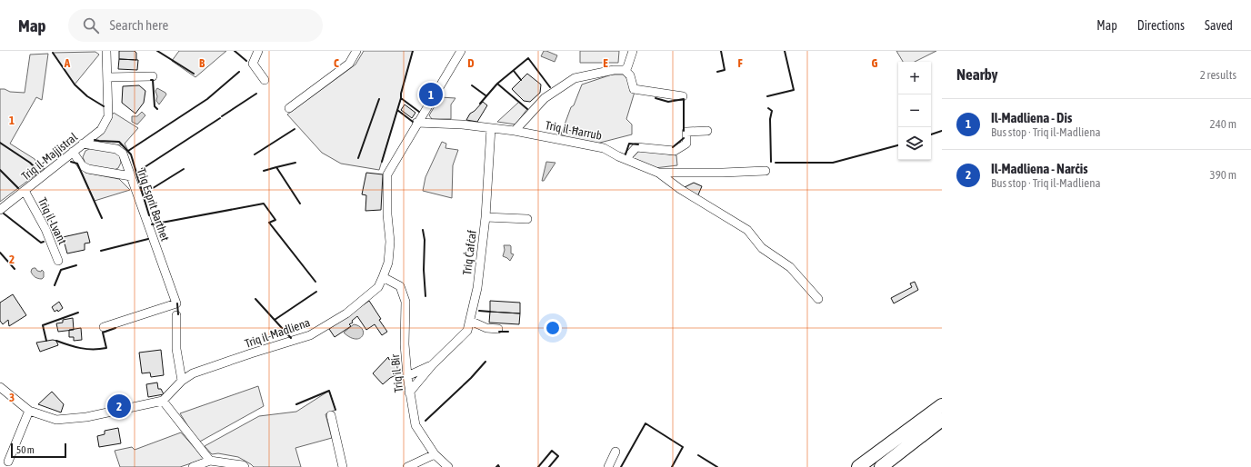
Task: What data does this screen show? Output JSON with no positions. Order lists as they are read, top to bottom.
{
  "streets": {
    "street": [
      "Triq il-Ħarrub",
      "Triq il-Majjistral",
      "Triq Esprit Barthet",
      "Triq il-Lvant",
      "Triq Ċafċaf",
      "Triq il-Madliena",
      "Triq il-Bir"
    ]
  },
  "crossings": [
    ["Triq il-Ħarrub", "Triq Ċafċaf"],
    ["Triq il-Ħarrub", "Triq il-Madliena"],
    ["Triq il-Majjistral", "Triq Esprit Barthet"],
    ["Triq il-Majjistral", "Triq il-Lvant"],
    ["Triq Ċafċaf", "Triq il-Bir"],
    ["Triq il-Madliena", "Triq il-Bir"]
  ],
  "scale_bar": "50 m",
  "page": {
    "header": "Map",
    "search": "Search here",
    "nav": ["Map", "Directions", "Saved"],
    "heading": ["Nearby", "2 results"],
    "map_buttons": ["+", "−"],
    "pins": ["1", "2"],
    "list": [
      {
        "mark": "1",
        "name": "Il-Madliena - Dis",
        "note": "Bus stop · Triq il-Madliena",
        "value": "240 m"
      },
      {
        "mark": "2",
        "name": "Il-Madliena - Narċis",
        "note": "Bus stop · Triq il-Madliena",
        "value": "390 m"
      }
    ],
    "scale": "50 m"
  },
  "grid": {
    "columns": [
      "A",
      "B",
      "C",
      "D",
      "E",
      "F",
      "G"
    ],
    "rows": ["1", "2", "3"]
  }
}
